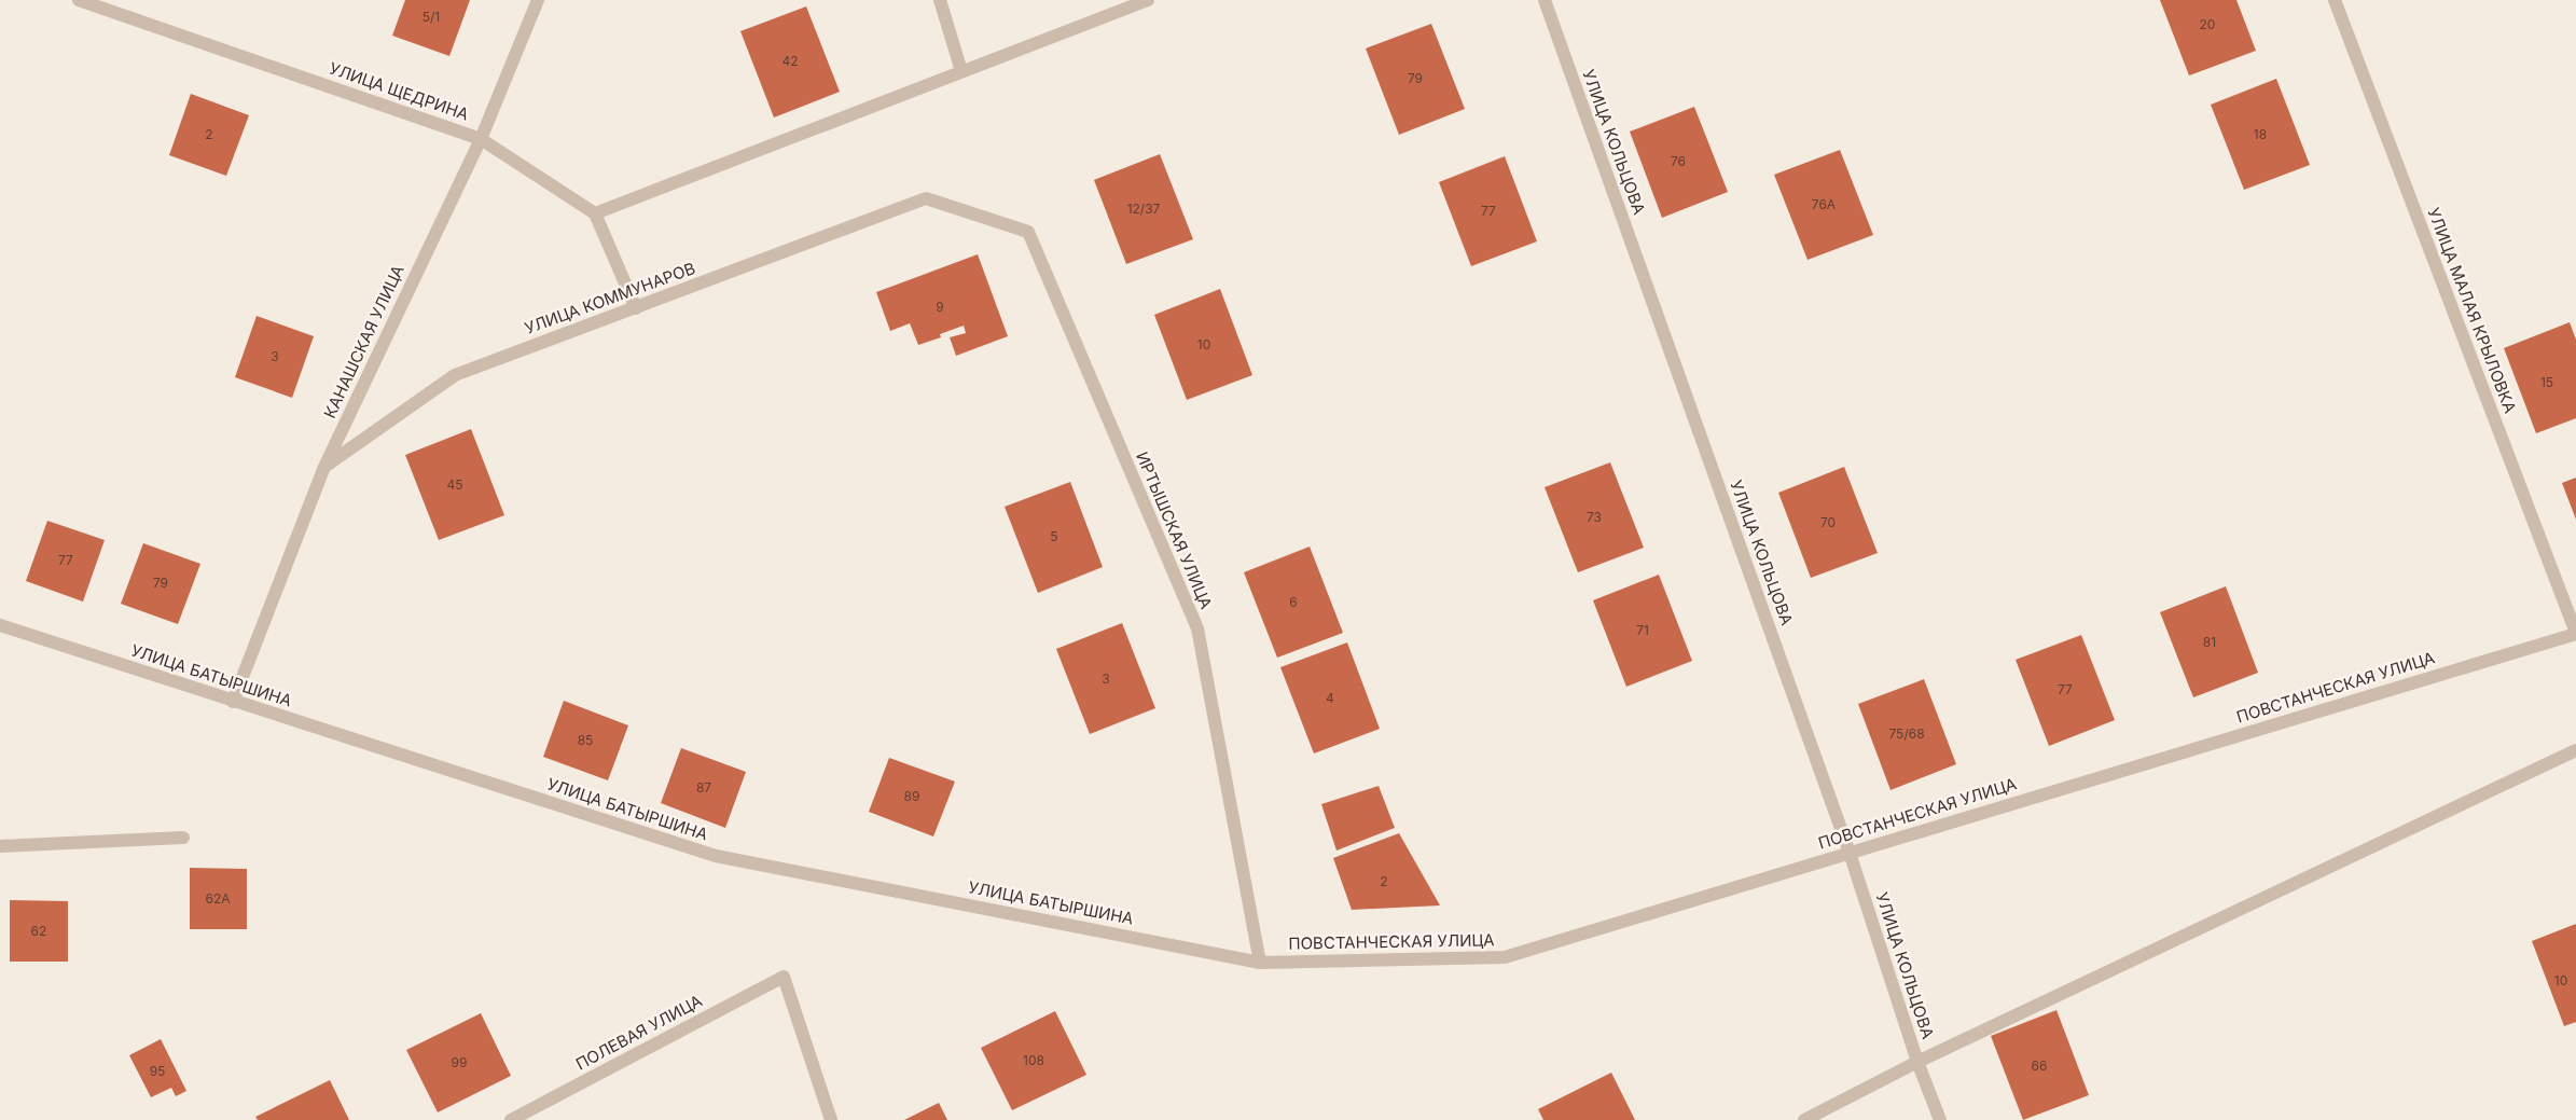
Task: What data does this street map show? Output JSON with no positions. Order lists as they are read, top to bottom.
{
  "streets": {
    "street": [
      "УЛИЦА ЩЕДРИНА",
      "УЛИЦА КОЛЬЦОВА",
      "УЛИЦА КОММУНАРОВ",
      "УЛИЦА МАЛАЯ КРЫЛОВКА",
      "КАНАШСКАЯ УЛИЦА",
      "ИРТЫШСКАЯ УЛИЦА",
      "УЛИЦА БАТЫРШИНА",
      "ПОВСТАНЧЕСКАЯ УЛИЦА",
      "ПОЛЕВАЯ УЛИЦА"
    ]
  },
  "crossings": [
    ["УЛИЦА ЩЕДРИНА", "КАНАШСКАЯ УЛИЦА"],
    ["УЛИЦА КОЛЬЦОВА", "ПОВСТАНЧЕСКАЯ УЛИЦА"],
    ["УЛИЦА КОММУНАРОВ", "КАНАШСКАЯ УЛИЦА"],
    ["УЛИЦА КОММУНАРОВ", "ИРТЫШСКАЯ УЛИЦА"],
    ["УЛИЦА МАЛАЯ КРЫЛОВКА", "ПОВСТАНЧЕСКАЯ УЛИЦА"],
    ["КАНАШСКАЯ УЛИЦА", "УЛИЦА БАТЫРШИНА"],
    ["ИРТЫШСКАЯ УЛИЦА", "УЛИЦА БАТЫРШИНА"],
    ["ИРТЫШСКАЯ УЛИЦА", "ПОВСТАНЧЕСКАЯ УЛИЦА"],
    ["УЛИЦА БАТЫРШИНА", "ПОВСТАНЧЕСКАЯ УЛИЦА"]
  ],
  "house_numbers": [
    "5/1",
    "20",
    "42",
    "79",
    "2",
    "18",
    "76",
    "76А",
    "12/37",
    "77",
    "9",
    "10",
    "3",
    "15",
    "45",
    "73",
    "70",
    "5",
    "77",
    "79",
    "6",
    "71",
    "81",
    "3",
    "77",
    "4",
    "75/68",
    "85",
    "87",
    "89",
    "2",
    "62А",
    "62",
    "10",
    "108",
    "99",
    "66",
    "95"
  ]
}
